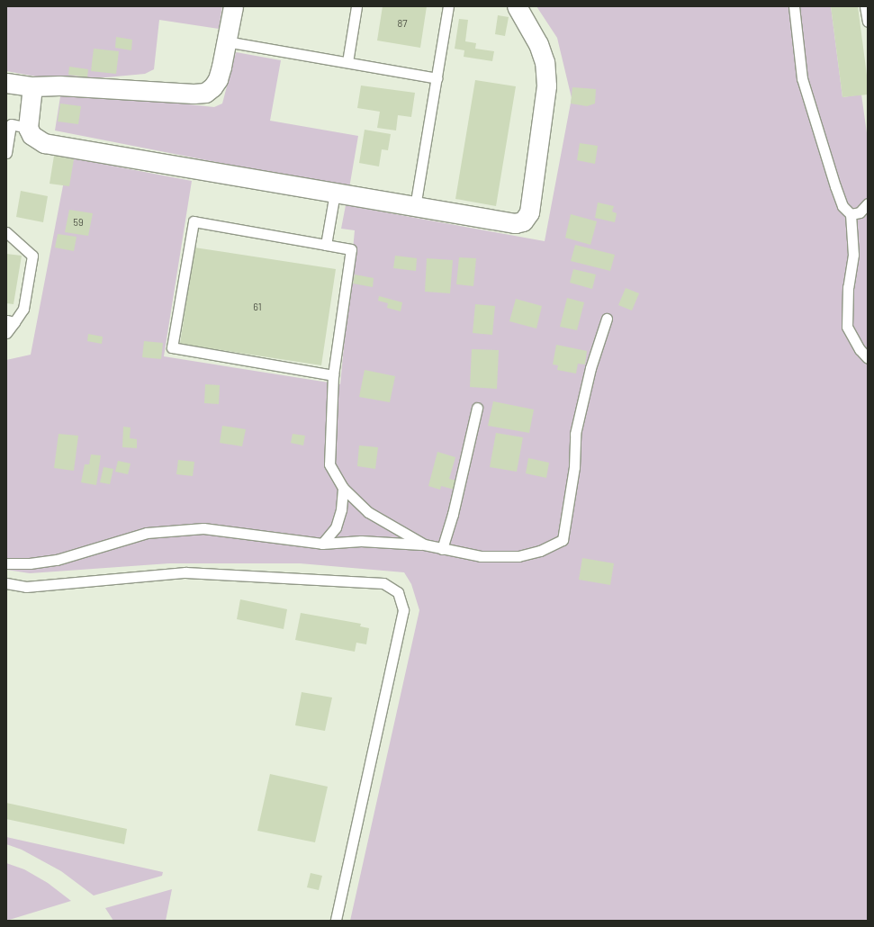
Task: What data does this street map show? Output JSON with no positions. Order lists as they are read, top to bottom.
{
  "house_numbers": ["87", "59", "61"]
}
